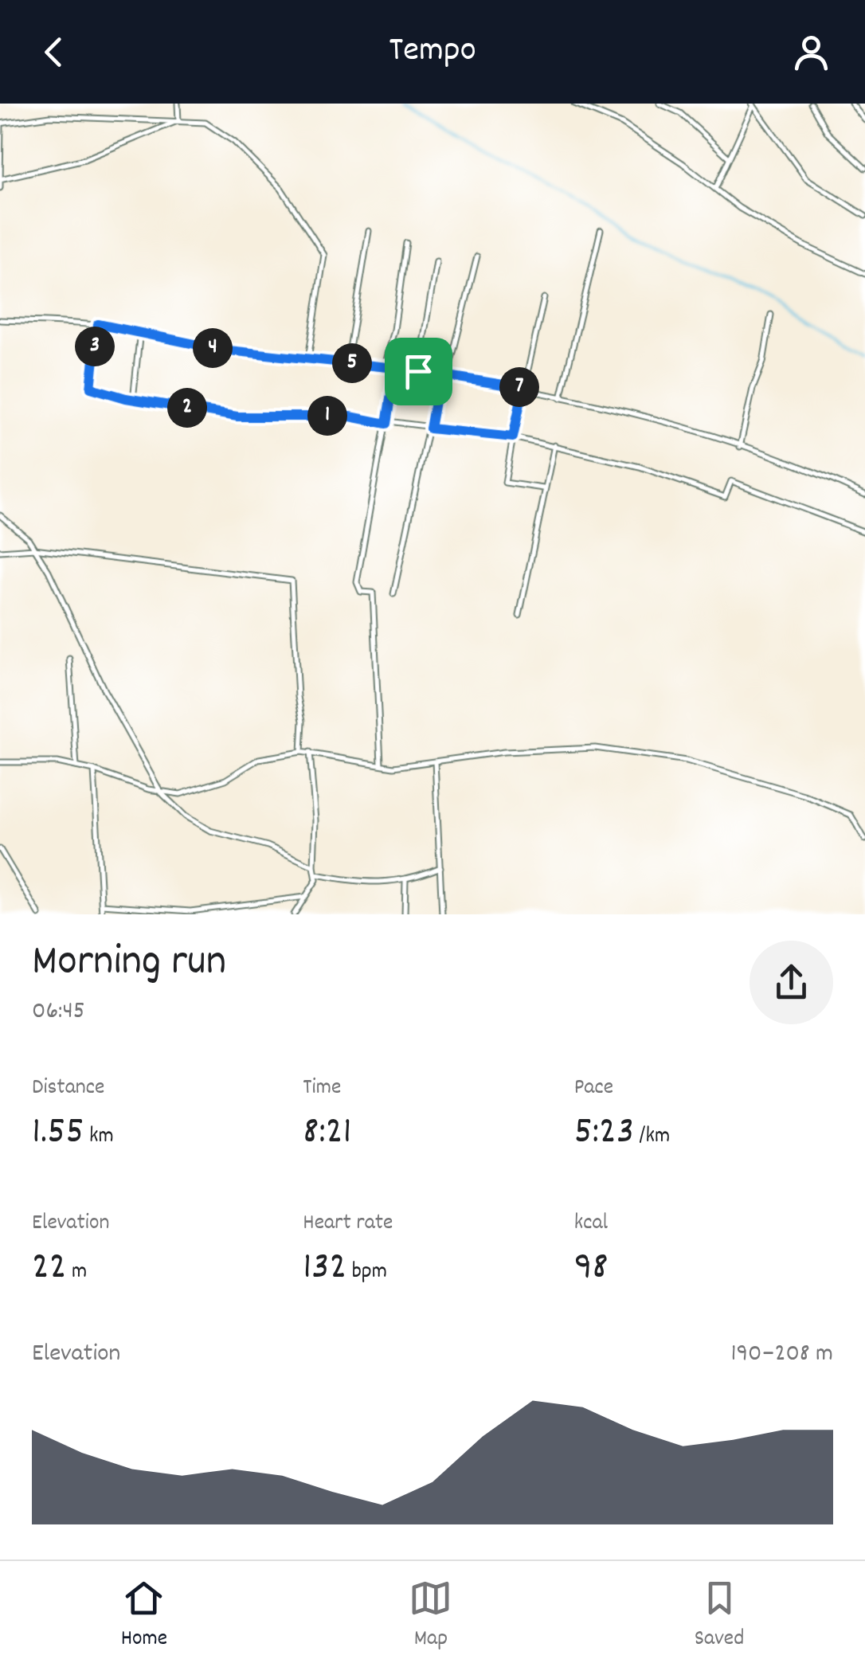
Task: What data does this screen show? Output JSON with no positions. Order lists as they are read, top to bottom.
{
  "page": {
    "header": "Tempo",
    "pins": [
      "3",
      "4",
      "5",
      "7",
      "2",
      "1"
    ],
    "heading": ["Morning run", "06:45"],
    "stats": [
      ["Distance", "1.55 km"],
      ["Time", "8:21"],
      ["Pace", "5:23 /km"],
      ["Elevation", "22 m"],
      ["Heart rate", "132 bpm"],
      ["kcal", "98"]
    ],
    "chart": ["Elevation", "190–208 m"],
    "tabs": ["Home", "Map", "Saved"]
  }
}
